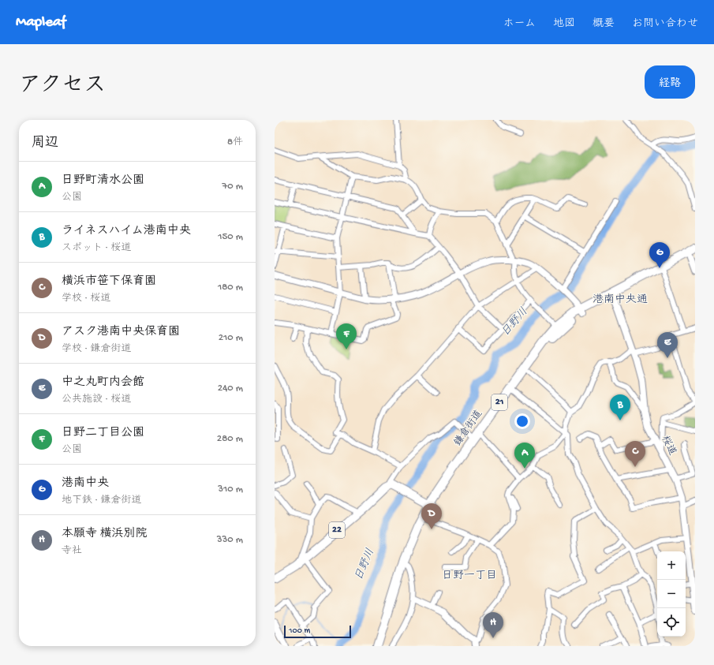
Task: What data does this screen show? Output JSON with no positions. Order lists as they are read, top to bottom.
{
  "streets": {
    "main road": ["21", "鎌倉街道", "22"],
    "street": ["桜道"]
  },
  "crossings": [
    ["鎌倉街道", "桜道"]
  ],
  "districts": ["港南中央通", "日野一丁目"],
  "water": ["日野川"],
  "scale_bar": "100 m",
  "page": {
    "header": "Mapleaf",
    "nav": [
      "ホーム",
      "地図",
      "概要",
      "お問い合わせ"
    ],
    "title": "アクセス",
    "buttons": "経路",
    "heading": ["周辺", "8件"],
    "list": [
      {
        "mark": "A",
        "name": "日野町清水公園",
        "note": "公園",
        "value": "70 m"
      },
      {
        "mark": "B",
        "name": "ライネスハイム港南中央",
        "note": "スポット · 桜道",
        "value": "150 m"
      },
      {
        "mark": "C",
        "name": "横浜市笹下保育園",
        "note": "学校 · 桜道",
        "value": "180 m"
      },
      {
        "mark": "D",
        "name": "アスク港南中央保育園",
        "note": "学校 · 鎌倉街道",
        "value": "210 m"
      },
      {
        "mark": "E",
        "name": "中之丸町内会館",
        "note": "公共施設 · 桜道",
        "value": "240 m"
      },
      {
        "mark": "F",
        "name": "日野二丁目公園",
        "note": "公園",
        "value": "280 m"
      },
      {
        "mark": "G",
        "name": "港南中央",
        "note": "地下鉄 · 鎌倉街道",
        "value": "310 m"
      },
      {
        "mark": "H",
        "name": "本願寺 横浜別院",
        "note": "寺社",
        "value": "330 m"
      }
    ],
    "pins": [
      "G",
      "F",
      "E",
      "B",
      "C",
      "A",
      "D",
      "H"
    ],
    "map_buttons": ["+", "−"],
    "scale": "100 m"
  }
}
